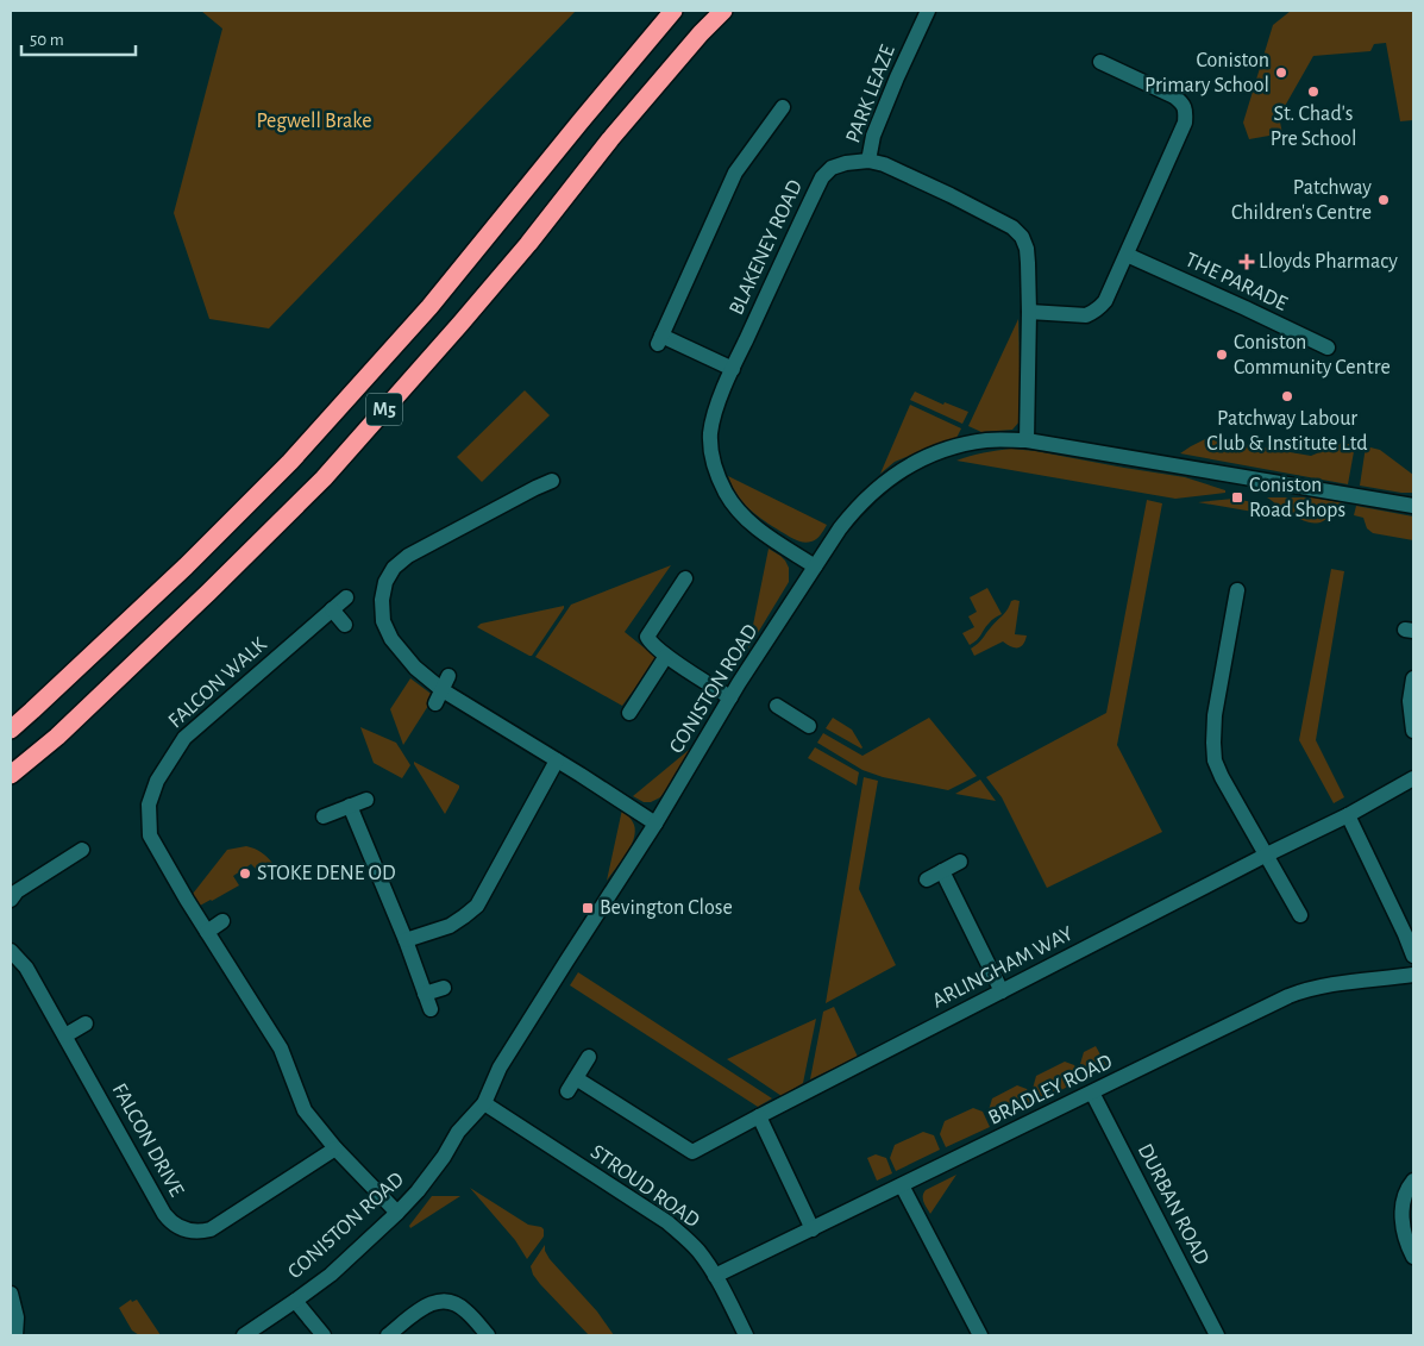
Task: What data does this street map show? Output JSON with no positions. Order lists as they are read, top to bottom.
{
  "streets": {
    "highway": ["M5"],
    "street": [
      "PARK LEAZE",
      "BLAKENEY ROAD",
      "THE PARADE",
      "FALCON WALK",
      "CONISTON ROAD",
      "ARLINGHAM WAY",
      "BRADLEY ROAD",
      "FALCON DRIVE",
      "STROUD ROAD",
      "DURBAN ROAD"
    ]
  },
  "crossings": [
    ["PARK LEAZE", "BLAKENEY ROAD"],
    ["BLAKENEY ROAD", "CONISTON ROAD"],
    ["CONISTON ROAD", "STROUD ROAD"],
    ["BRADLEY ROAD", "STROUD ROAD"],
    ["BRADLEY ROAD", "DURBAN ROAD"]
  ],
  "parks": ["Pegwell Brake"],
  "places": {
    "other": [
      "Coniston Primary School",
      "St. Chad's Pre School",
      "Patchway Children's Centre",
      "Coniston Community Centre",
      "Patchway Labour Club & Institute Ltd",
      "STOKE DENE OD"
    ],
    "health": ["Lloyds Pharmacy"],
    "transit": ["Coniston Road Shops", "Bevington Close"]
  },
  "scale_bar": "50 m"
}
